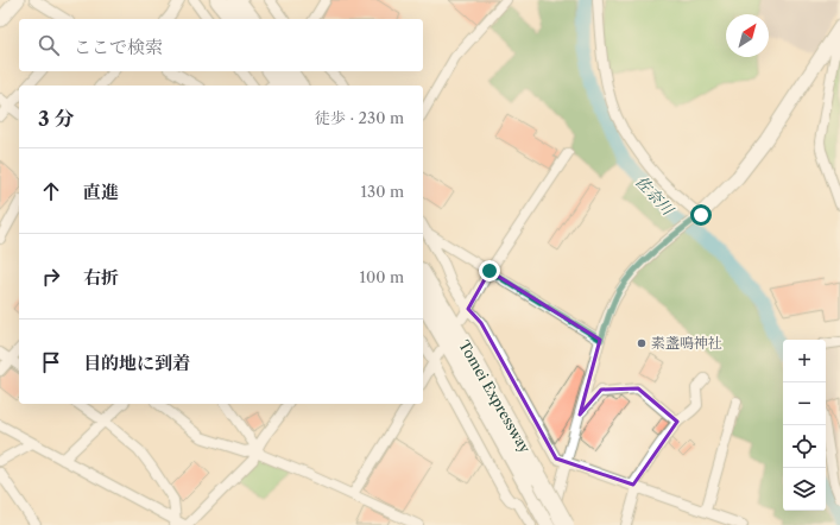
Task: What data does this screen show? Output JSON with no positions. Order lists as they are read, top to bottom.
{
  "streets": {
    "highway": ["Tomei Expressway"]
  },
  "water": ["佐奈川"],
  "places": ["素盞鳴神社"],
  "north": "top right",
  "page": {
    "search": "ここで検索",
    "heading": ["3 分", "徒歩 · 230 m"],
    "list": [
      ["直進", "130 m"],
      ["右折", "100 m"],
      "目的地に到着"
    ],
    "map_buttons": ["+", "−"]
  }
}
